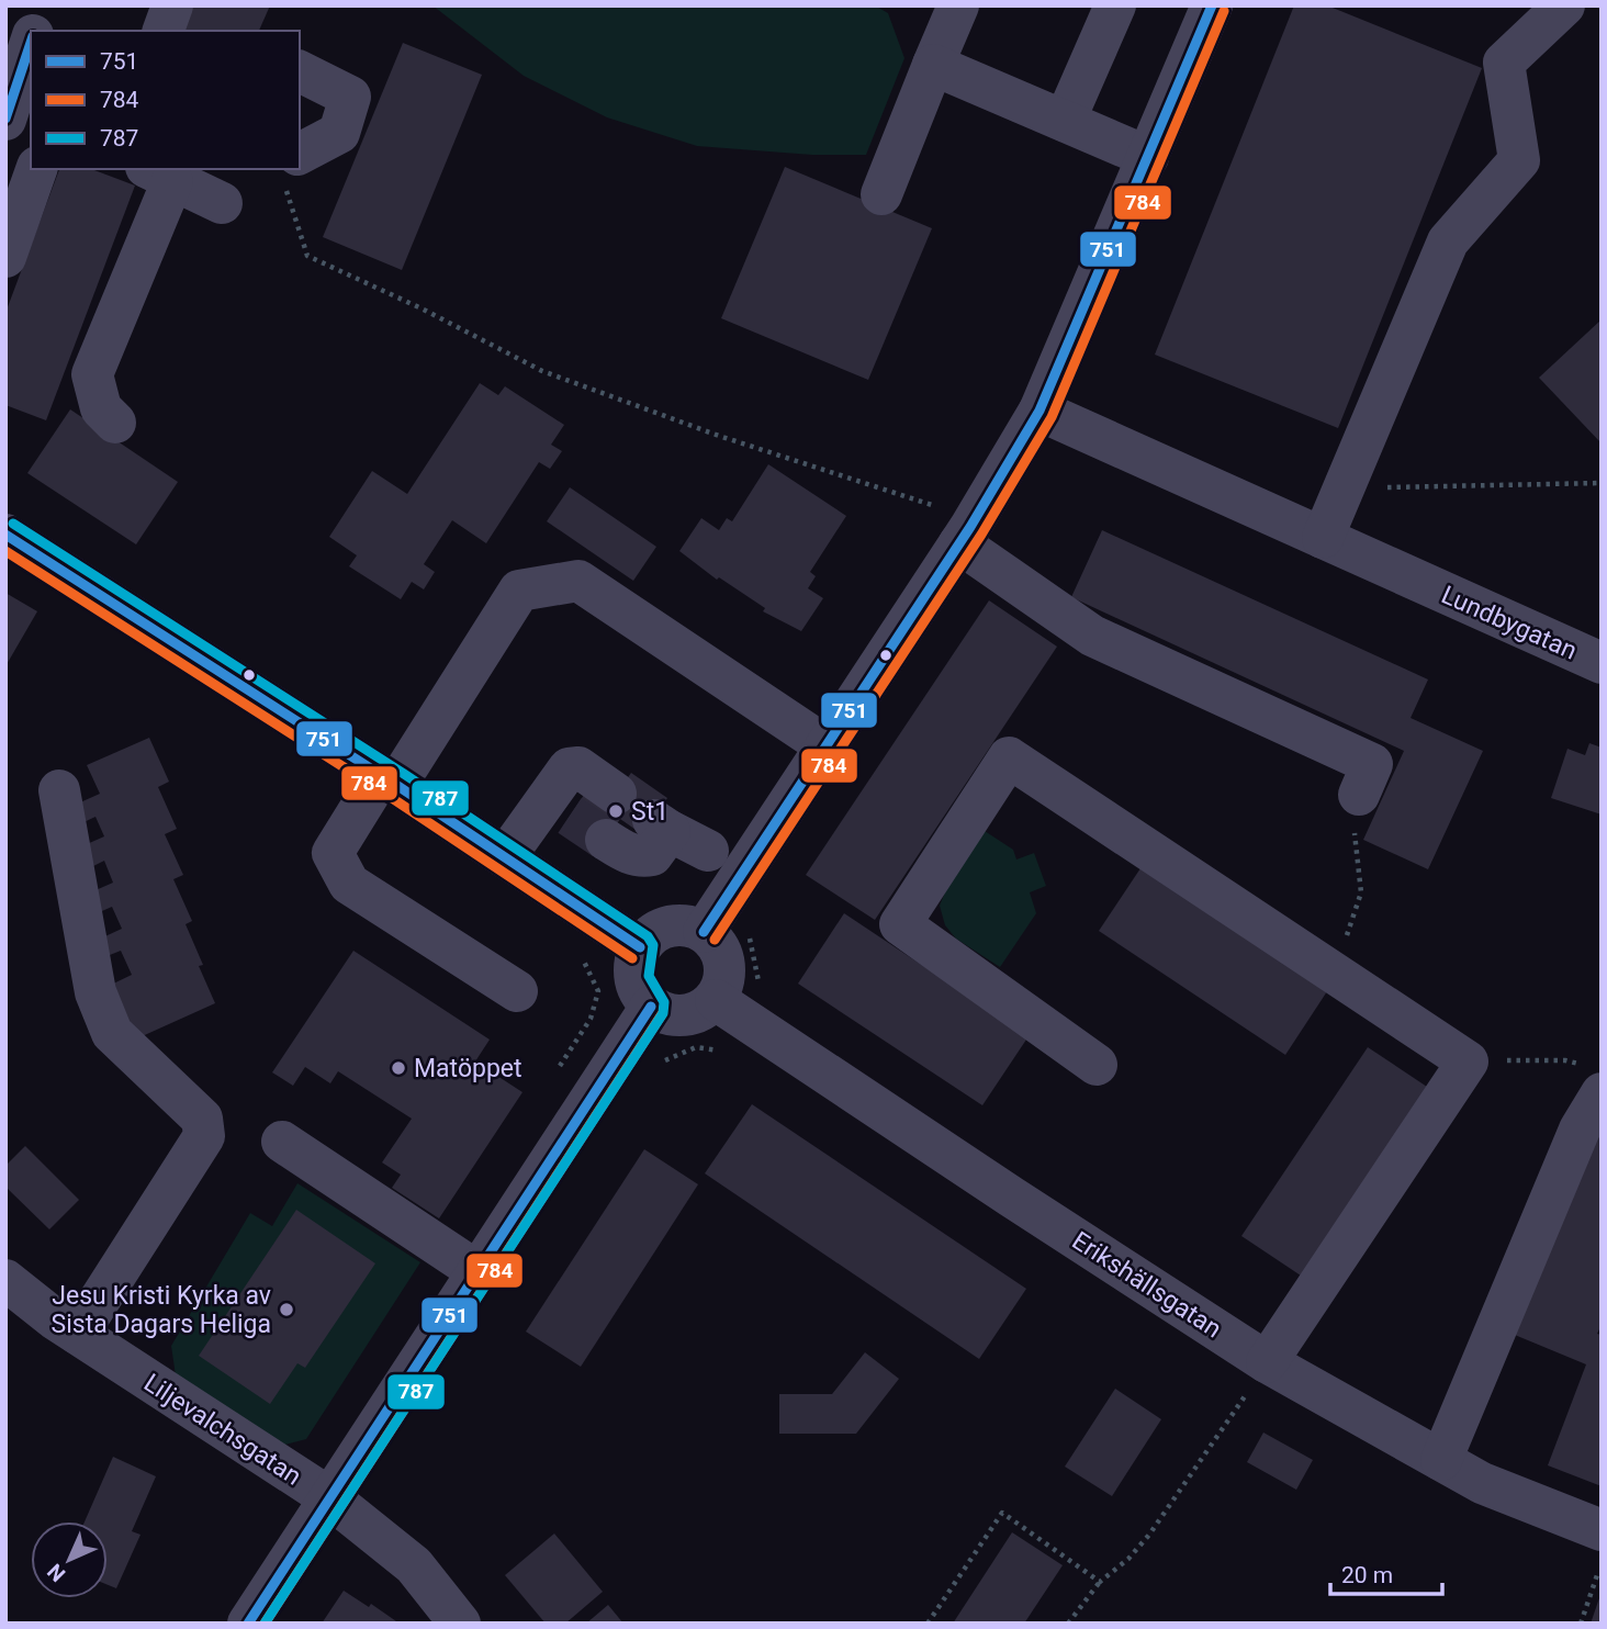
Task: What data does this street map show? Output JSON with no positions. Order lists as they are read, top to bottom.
{
  "streets": {
    "street": ["Lundbygatan", "Erikshällsgatan", "Liljevalchsgatan"]
  },
  "places": ["St1", "Matöppet", "Jesu Kristi Kyrka av Sista Dagars Heliga"],
  "lines": ["transit line 751", "transit line 784", "transit line 787"],
  "legend": ["751", "784", "787"],
  "scale_bar": "20 m",
  "north": "bottom left"
}
